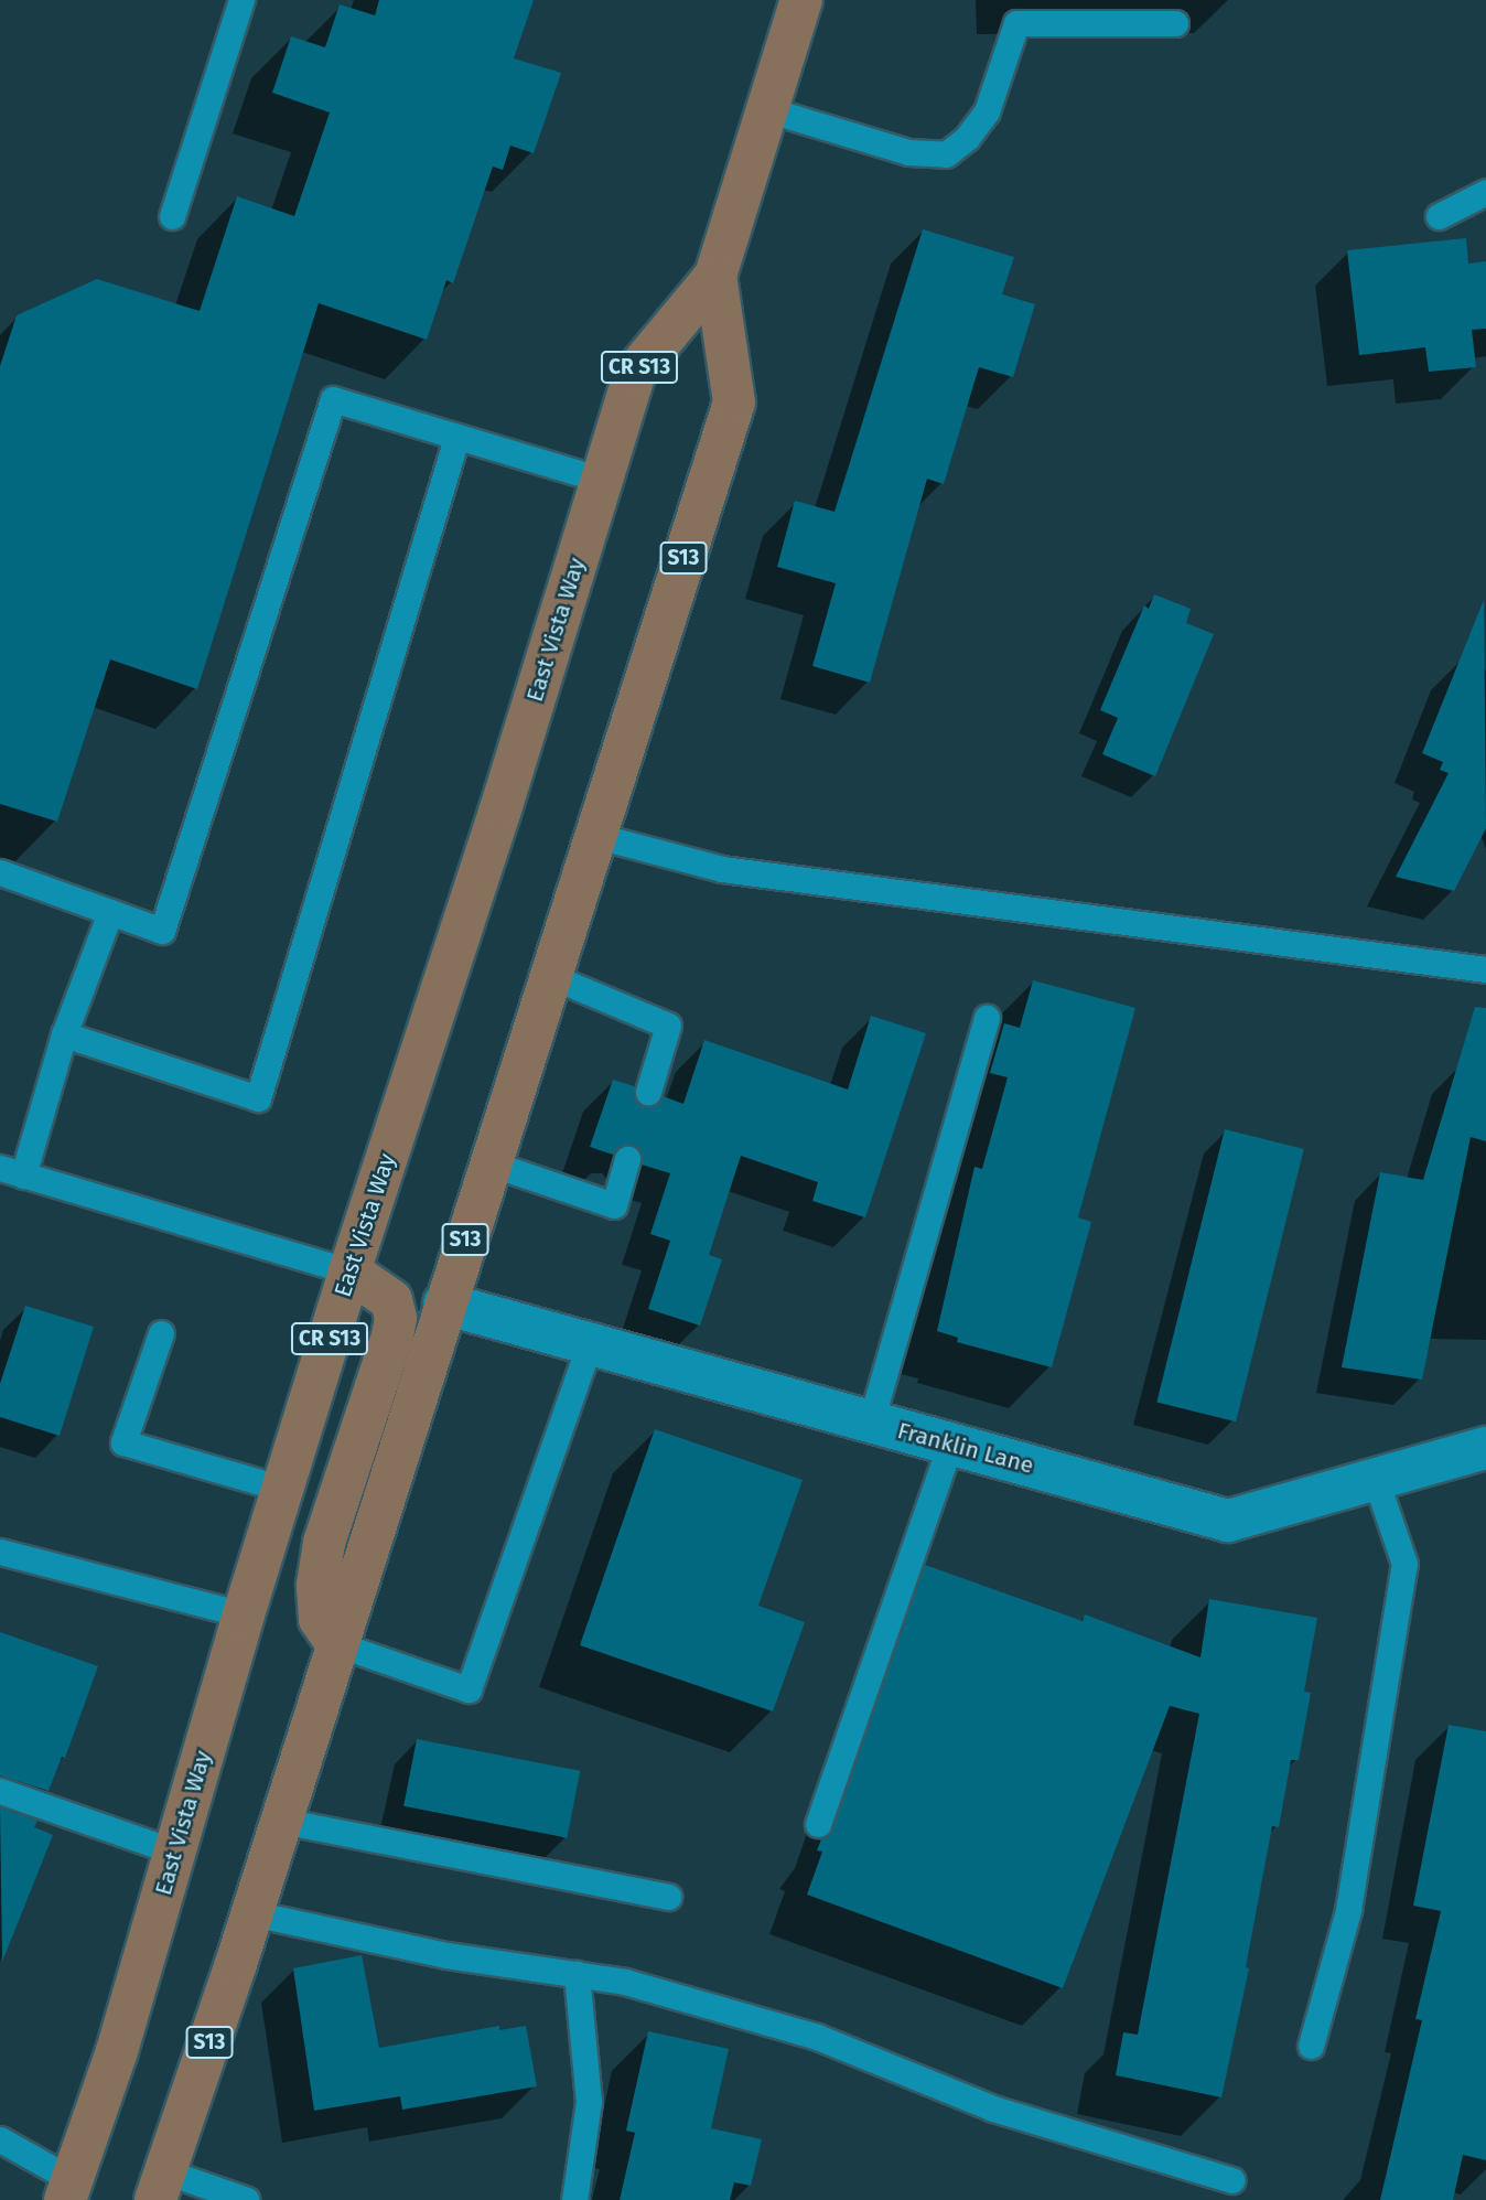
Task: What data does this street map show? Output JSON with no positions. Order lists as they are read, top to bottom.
{
  "streets": {
    "main road": ["CR S13", "S13", "East Vista Way"],
    "street": ["Franklin Lane"]
  },
  "crossings": [
    ["East Vista Way", "Franklin Lane"]
  ]
}
